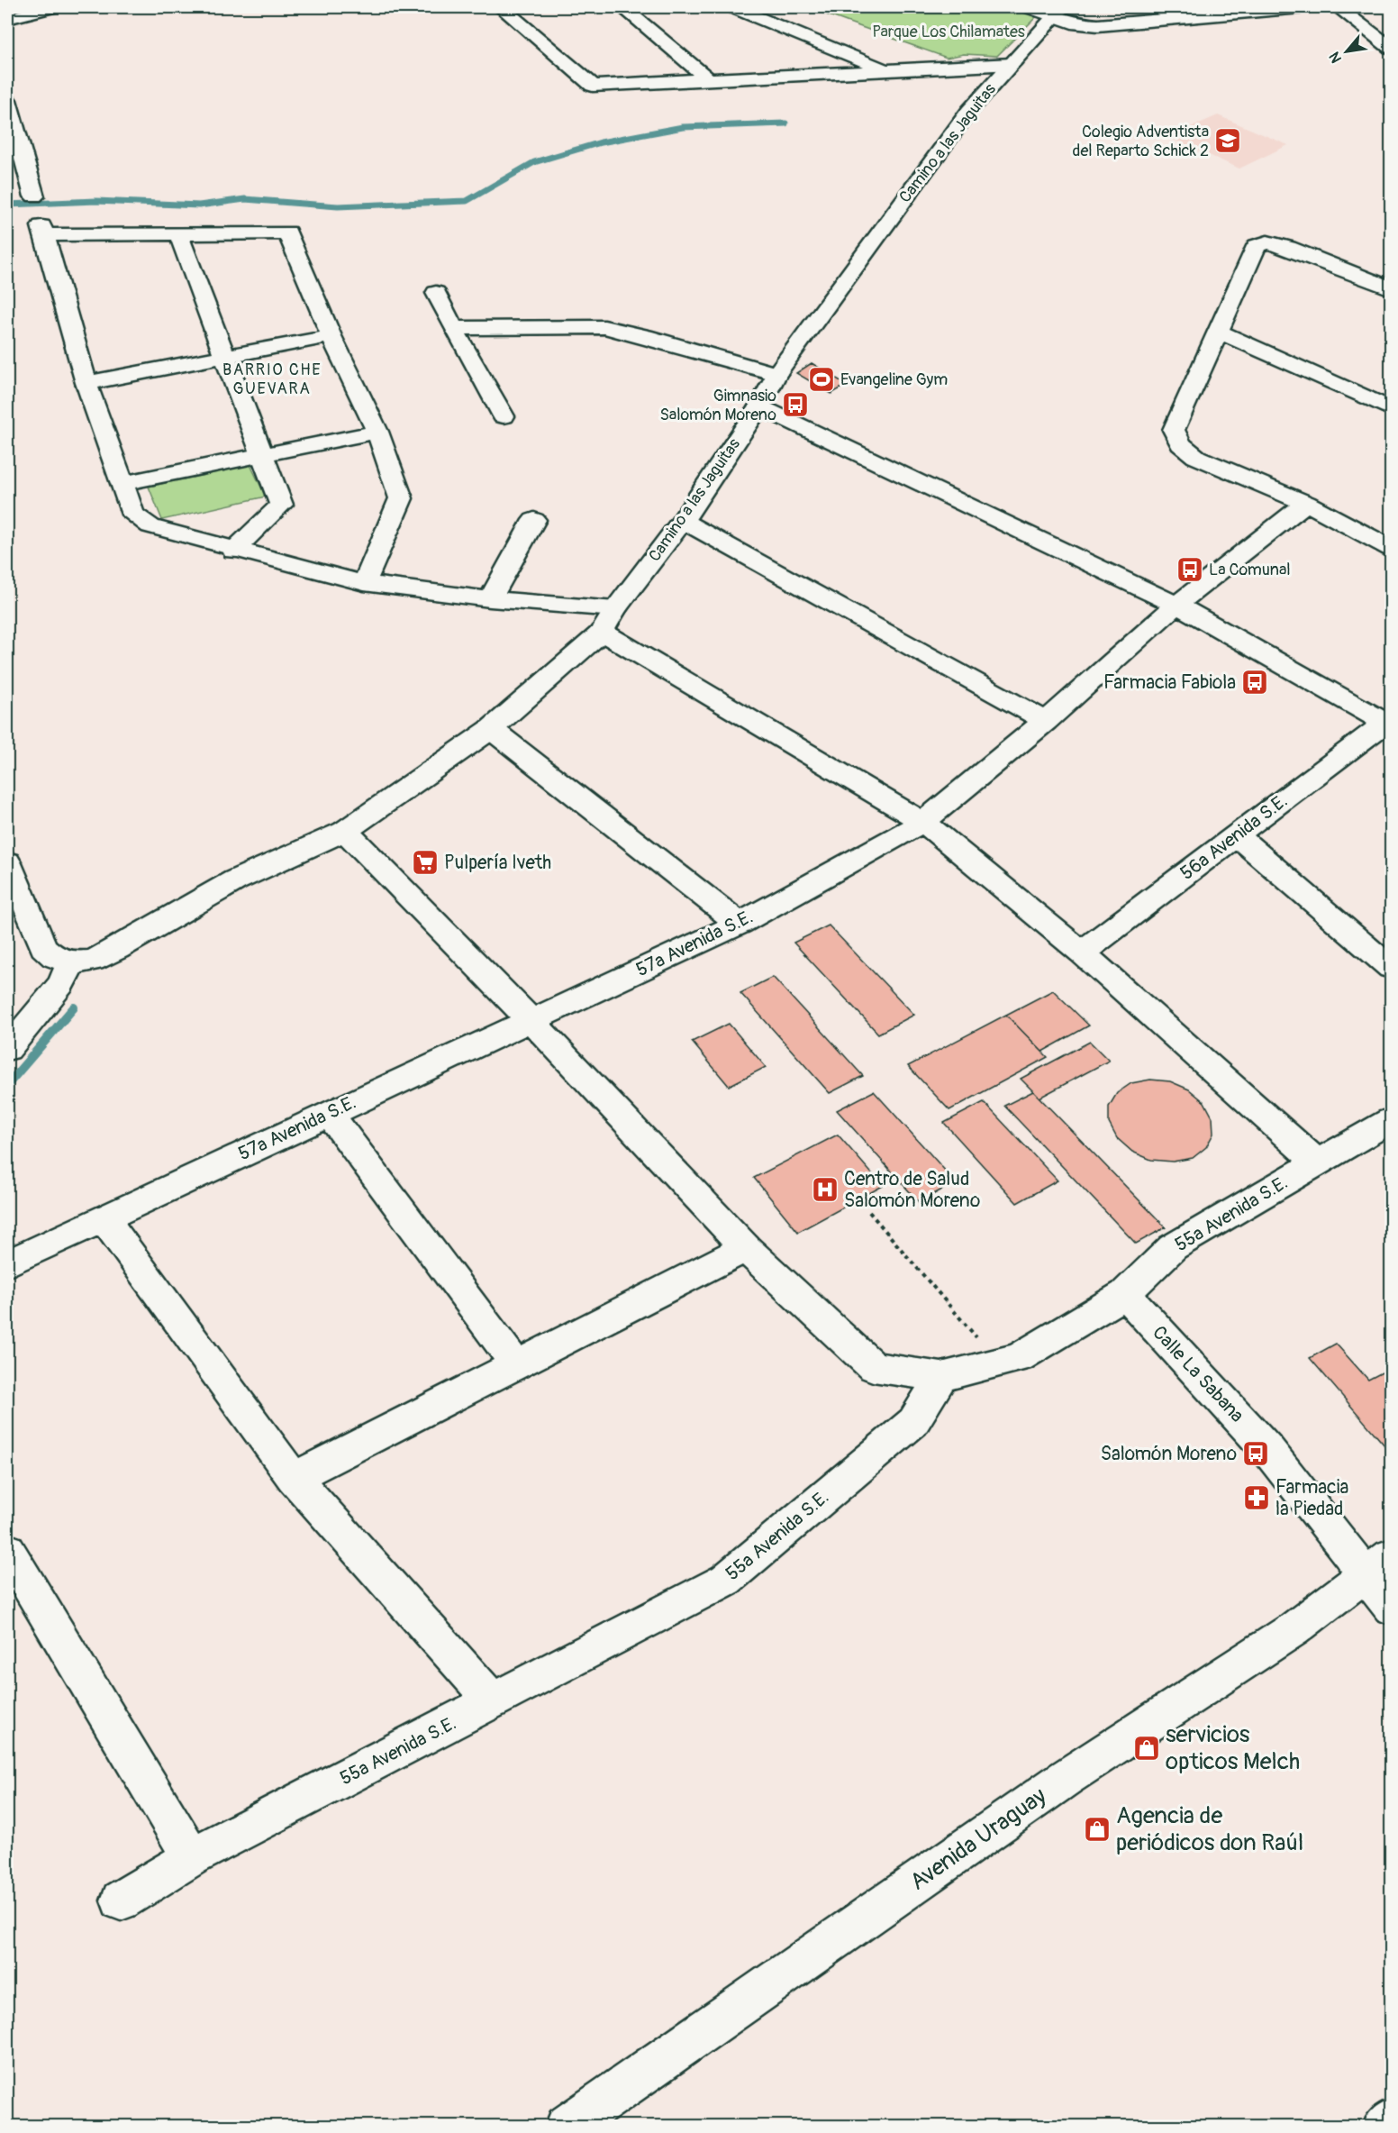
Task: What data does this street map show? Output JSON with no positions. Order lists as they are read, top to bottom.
{
  "streets": {
    "street": [
      "Camino a las Jaguitas",
      "56a Avenida S.E.",
      "57a Avenida S.E.",
      "55a Avenida S.E.",
      "Calle La Sabana",
      "Avenida Uraguay"
    ]
  },
  "crossings": [
    ["55a Avenida S.E.", "Calle La Sabana"],
    ["Calle La Sabana", "Avenida Uraguay"]
  ],
  "districts": ["BARRIO CHE GUEVARA"],
  "parks": ["Parque Los Chilamates"],
  "places": {
    "school or university": ["Colegio Adventista del Reparto Schick 2"],
    "sports": ["Evangeline Gym"],
    "bus stop": [
      "Gimnasio Salomón Moreno",
      "La Comunal",
      "Farmacia Fabiola",
      "Salomón Moreno"
    ],
    "supermarket": ["Pulpería Iveth"],
    "hospital": ["Centro de Salud Salomón Moreno"],
    "pharmacy": ["Farmacia la Piedad"],
    "shop": ["servicios opticos Melch", "Agencia de periódicos don Raúl"]
  },
  "north": "bottom left"
}
